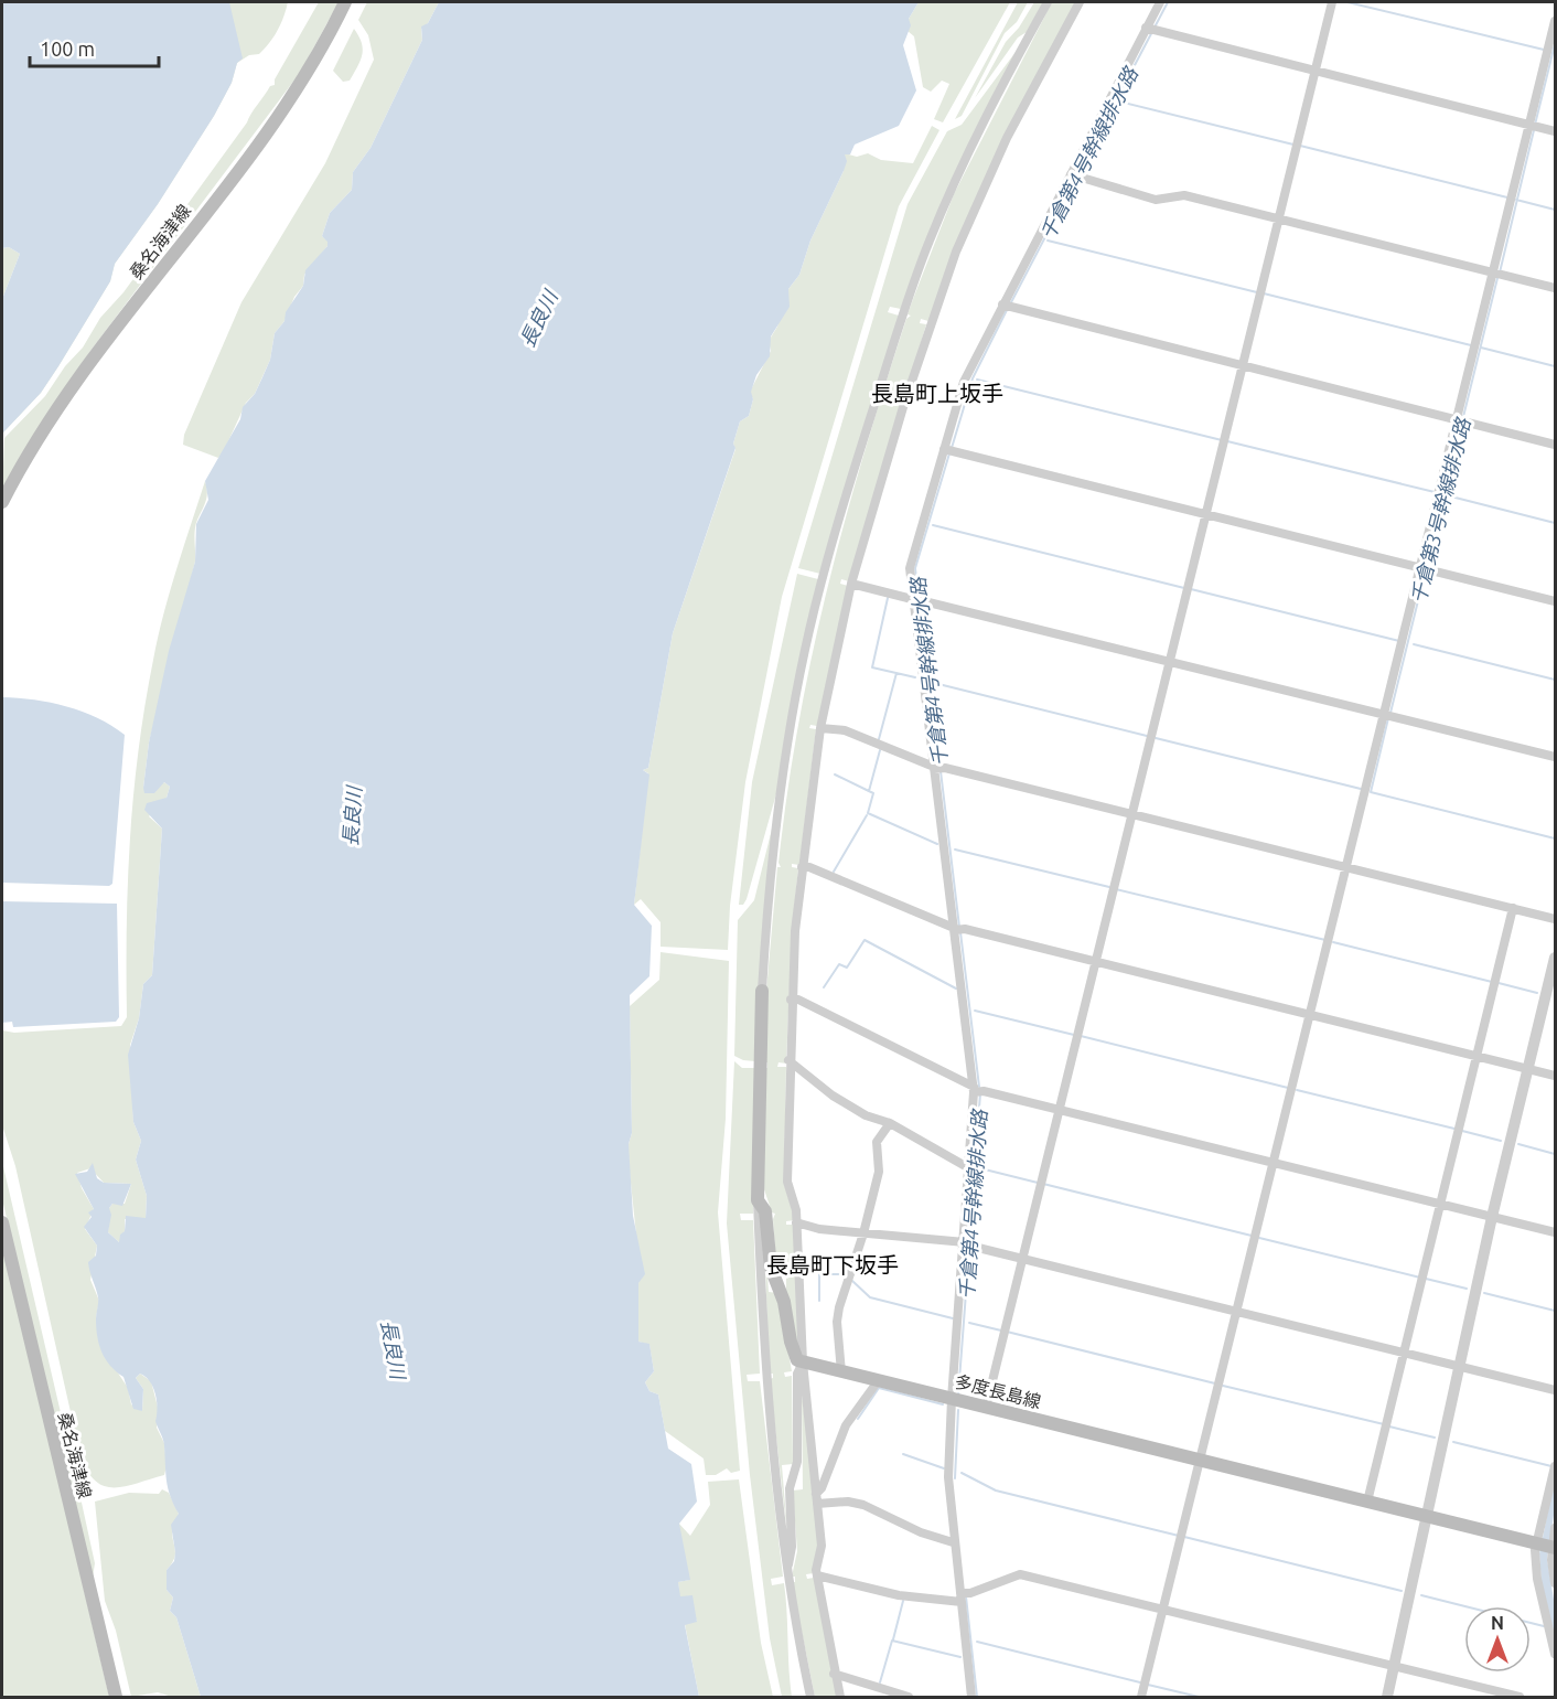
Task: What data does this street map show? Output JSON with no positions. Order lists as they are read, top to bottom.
{
  "streets": {
    "main road": ["桑名海津線", "多度長島線"]
  },
  "districts": ["長島町上坂手", "長島町下坂手"],
  "water": ["千倉第4号幹線排水路", "長良川", "千倉第3号幹線排水路"],
  "scale_bar": "100 m",
  "north": "top"
}
